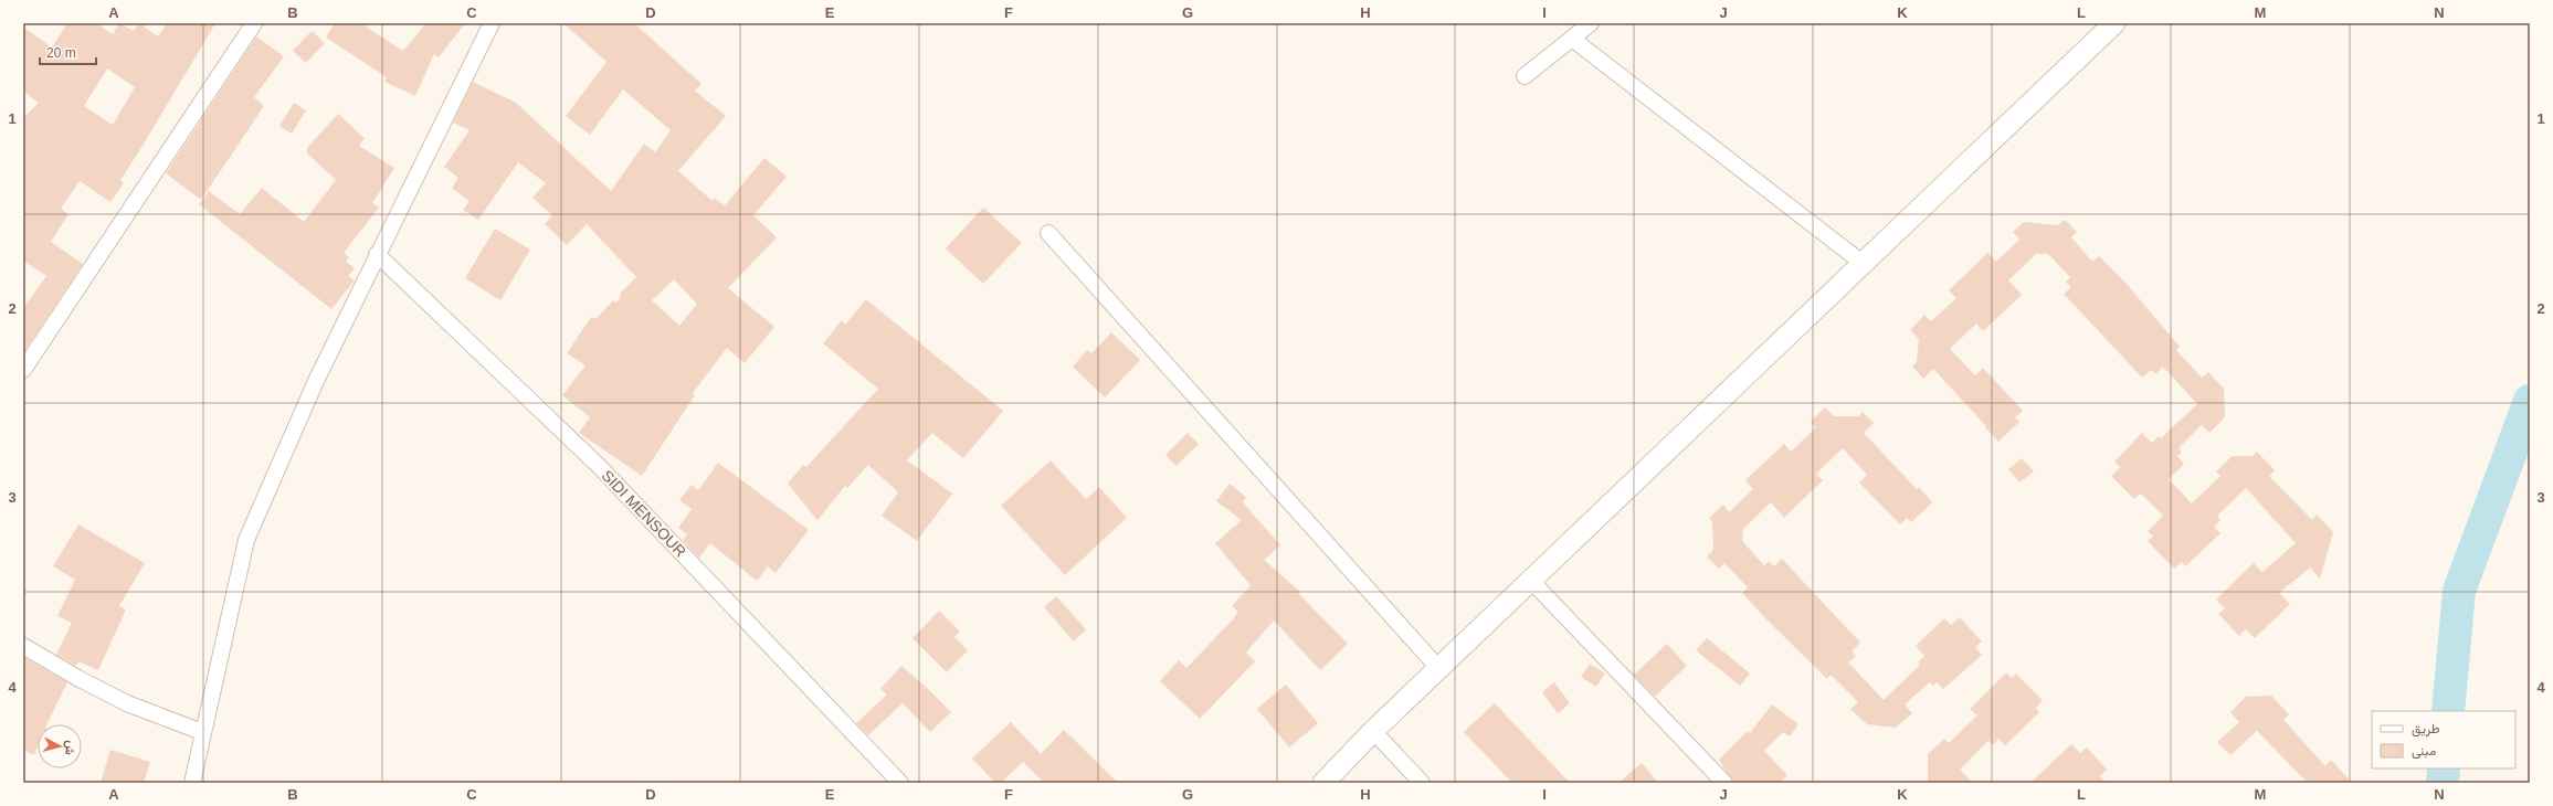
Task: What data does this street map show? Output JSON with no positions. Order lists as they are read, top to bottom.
{
  "streets": {
    "street": ["SIDI MENSOUR"]
  },
  "legend": ["طريق", "مبنى"],
  "scale_bar": "20 m",
  "north": "right",
  "grid": {
    "columns": [
      "A",
      "B",
      "C",
      "D",
      "E",
      "F",
      "G",
      "H",
      "I",
      "J",
      "K",
      "L",
      "M",
      "N"
    ],
    "rows": [
      "1",
      "2",
      "3",
      "4"
    ]
  }
}
